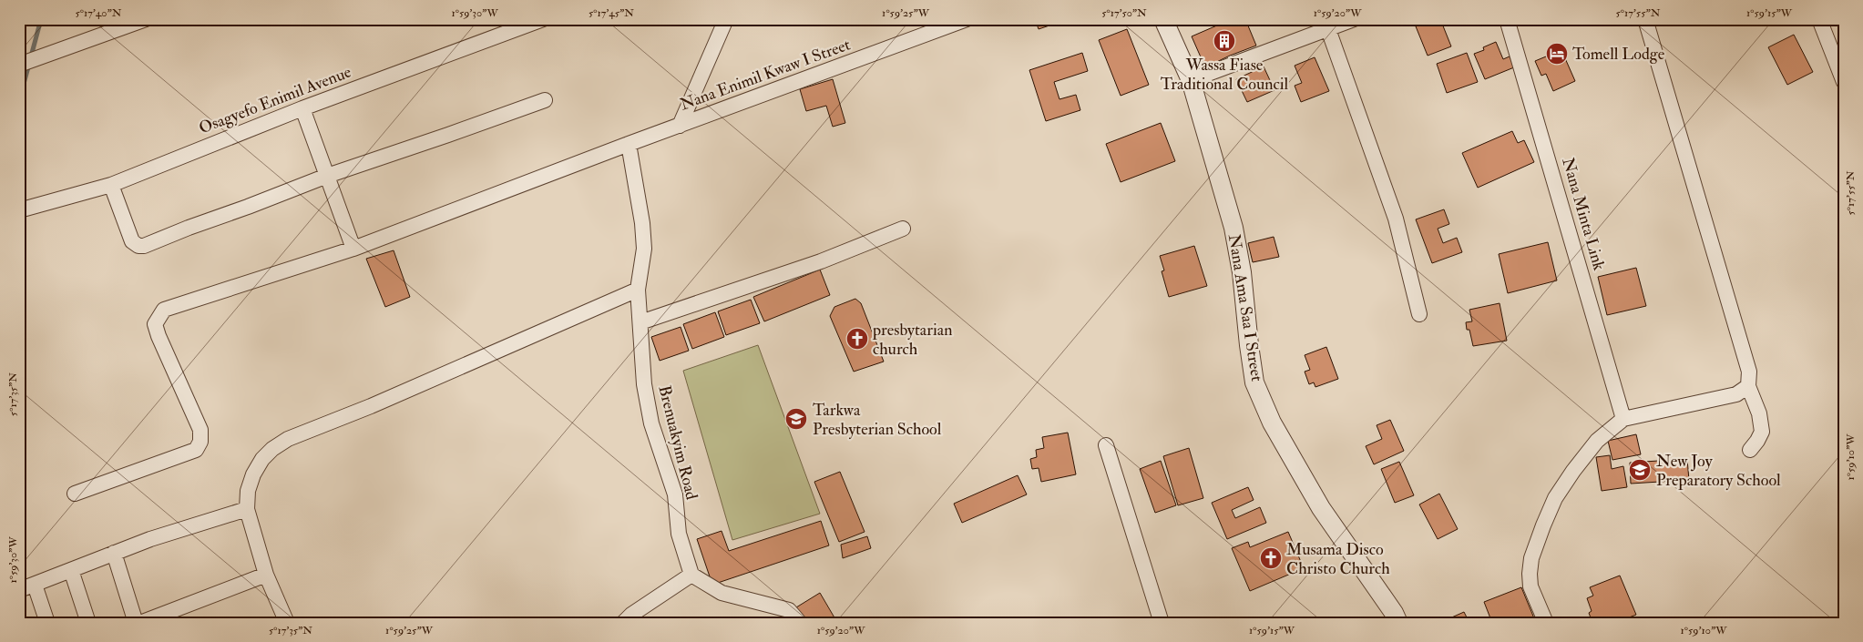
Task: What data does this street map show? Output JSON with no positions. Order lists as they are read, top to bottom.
{
  "streets": {
    "street": [
      "Nana Enimil Kwaw I Street",
      "Osagyefo Enimil Avenue",
      "Nana Minta Link",
      "Nana Ama Saa I Street",
      "Brenuakyim Road"
    ]
  },
  "crossings": [
    ["Nana Enimil Kwaw I Street", "Brenuakyim Road"]
  ],
  "places": {
    "building": ["Wassa Fiase Traditional Council"],
    "hotel": ["Tomell Lodge"],
    "church": ["presbytarian church", "Musama Disco Christo Church"],
    "school or university": ["Tarkwa Presbyterian School", "New Joy Preparatory School"]
  },
  "coordinates": [
    "5°17'40\"N",
    "1°59'30\"W",
    "5°17'45\"N",
    "1°59'25\"W",
    "5°17'50\"N",
    "1°59'20\"W",
    "5°17'55\"N",
    "1°59'15\"W",
    "5°17'35\"N",
    "1°59'10\"W"
  ]
}
